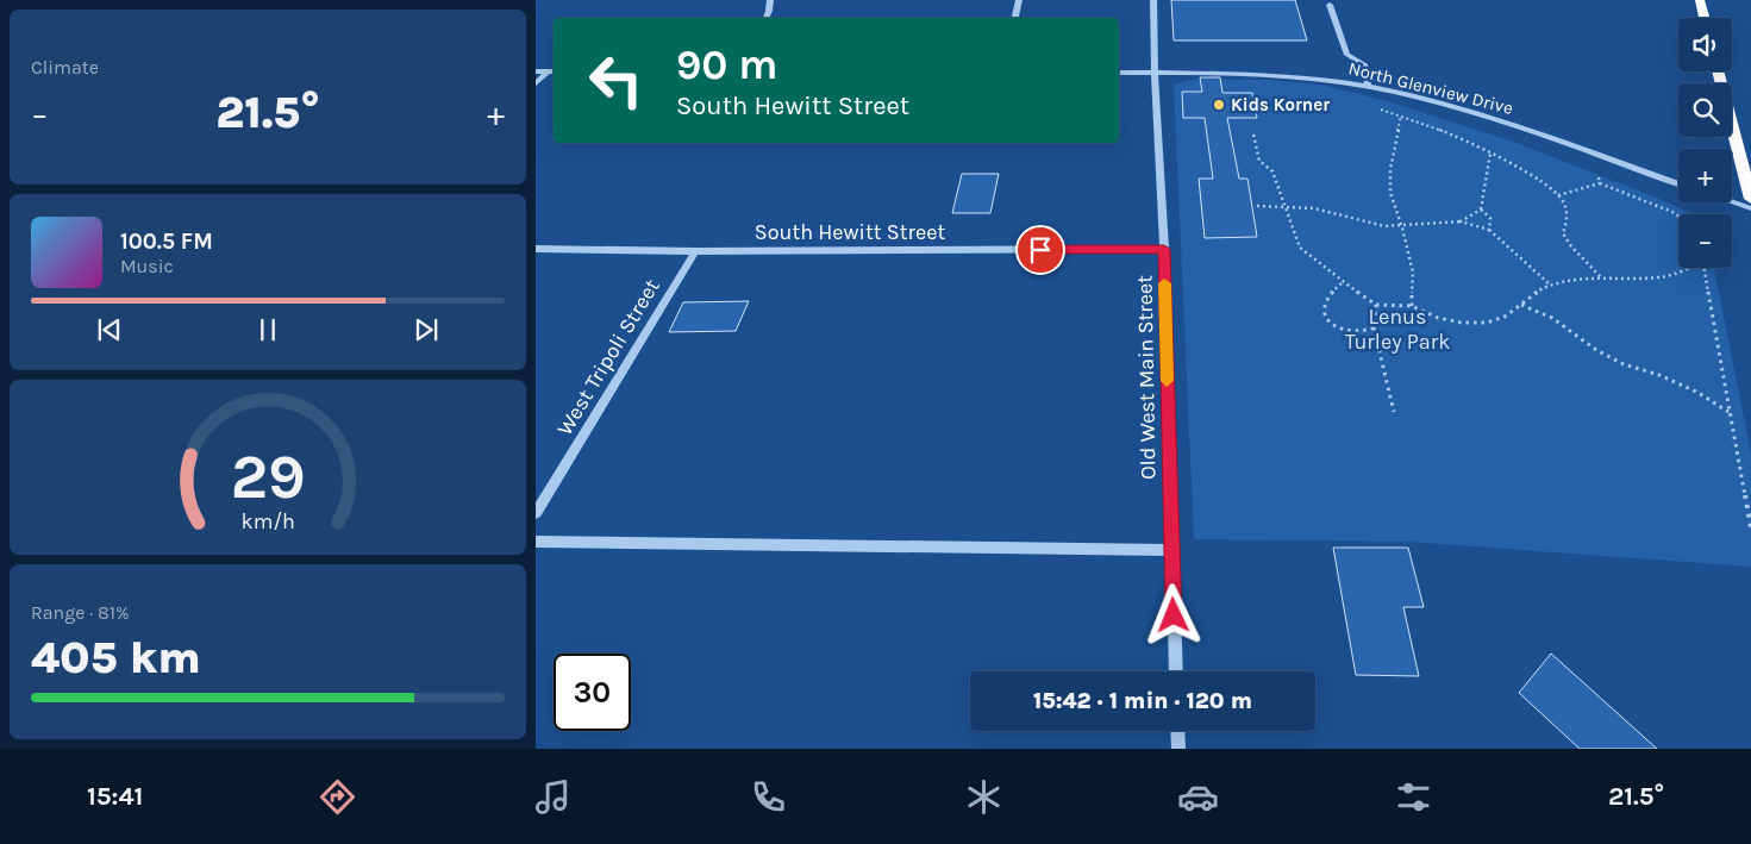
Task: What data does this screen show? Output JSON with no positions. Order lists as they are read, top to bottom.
{
  "streets": {
    "street": [
      "North Glenview Drive",
      "South Hewitt Street",
      "West Tripoli Street",
      "Old West Main Street"
    ]
  },
  "crossings": [
    ["North Glenview Drive", "Old West Main Street"],
    ["South Hewitt Street", "West Tripoli Street"],
    ["South Hewitt Street", "Old West Main Street"]
  ],
  "parks": ["Lenus Turley Park"],
  "places": ["Kids Korner"],
  "page": {
    "tile": [
      "Climate",
      ["Range · 81%", "405 km"]
    ],
    "map_buttons": ["+", "−"],
    "turn": ["90 m", "South Hewitt Street"],
    "heat": ["−", "21.5°", "+"],
    "song": ["100.5 FM", "Music"],
    "limit": "30",
    "trip": "15:42 · 1 min · 120 m",
    "tabs": ["15:41", "21.5°"],
    "gauge": ["29", "km/h"]
  }
}
